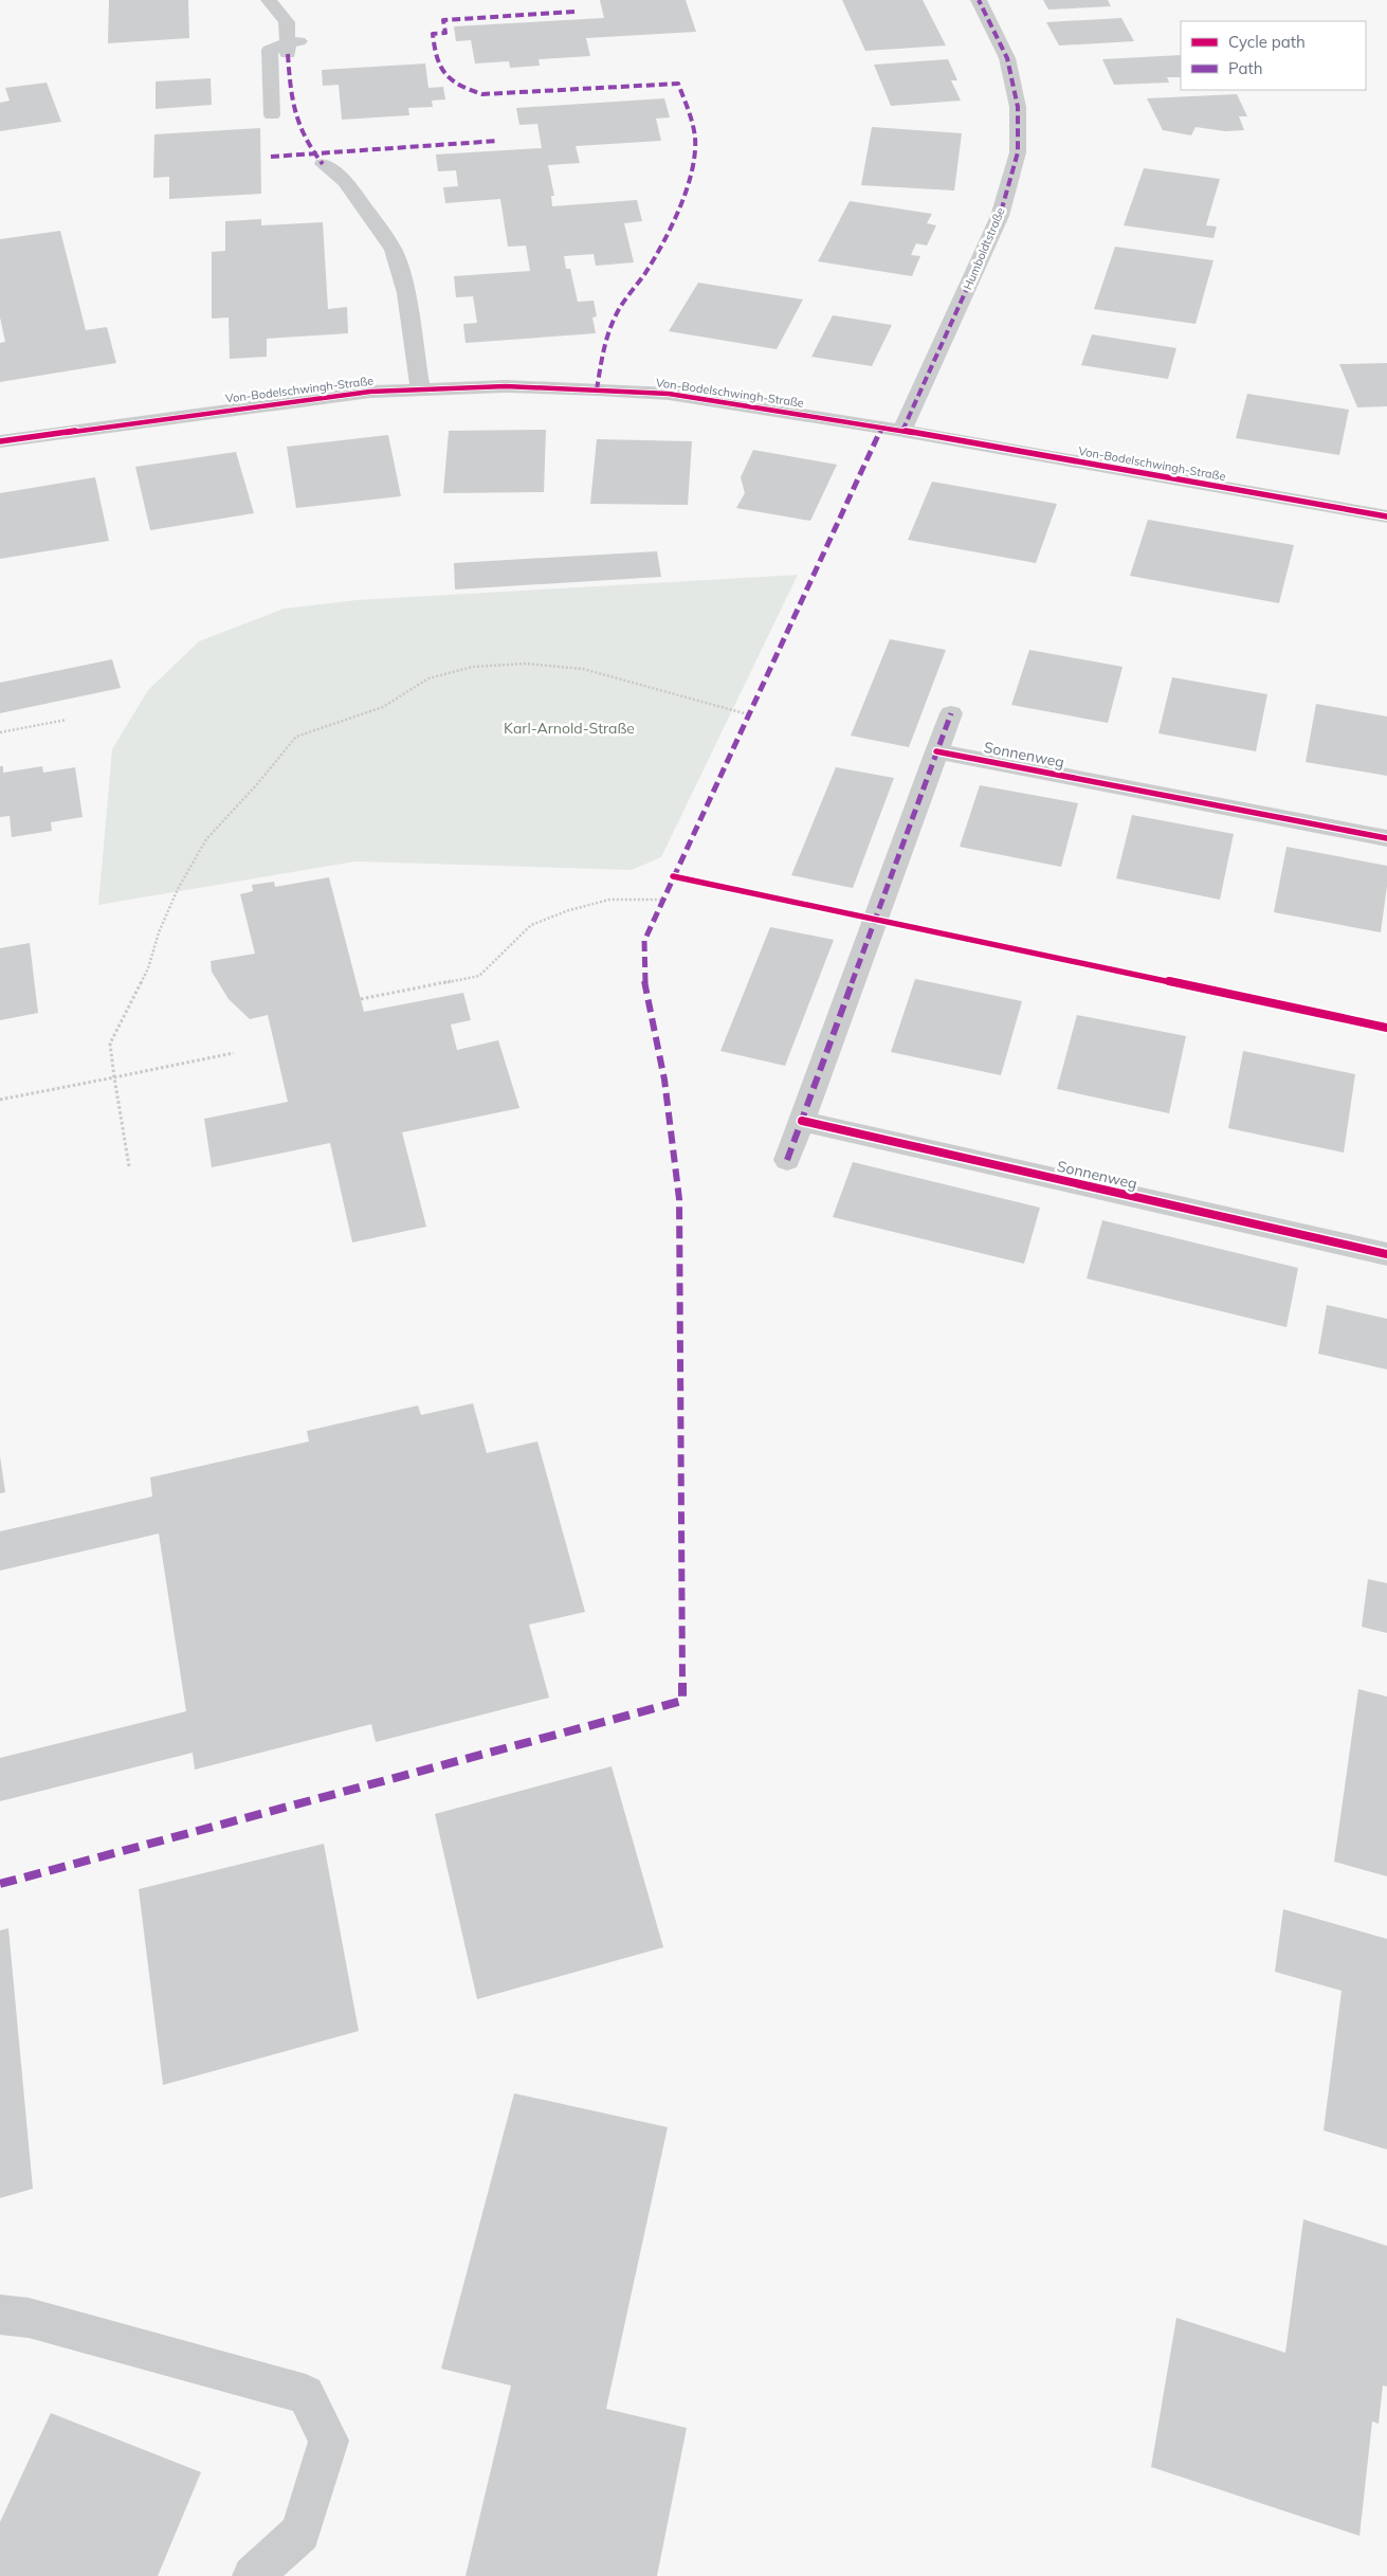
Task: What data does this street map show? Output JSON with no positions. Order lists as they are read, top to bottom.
{
  "streets": {
    "street": ["Humboldtstraße", "Von-Bodelschwingh-Straße", "Sonnenweg"]
  },
  "crossings": [
    ["Humboldtstraße", "Von-Bodelschwingh-Straße"]
  ],
  "parks": ["Karl-Arnold-Straße"],
  "legend": ["Cycle path", "Path"]
}
